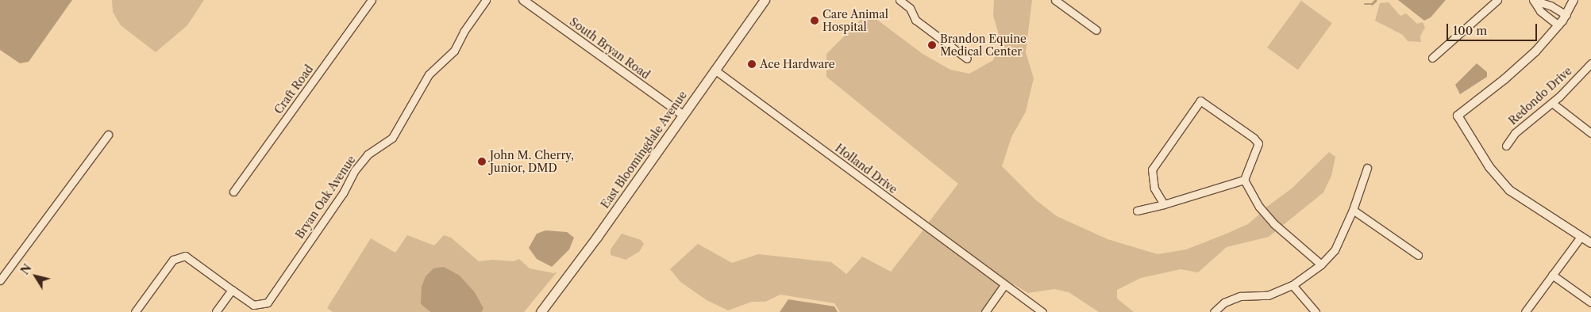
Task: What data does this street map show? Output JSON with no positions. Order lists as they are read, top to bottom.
{
  "streets": {
    "main road": ["East Bloomingdale Avenue"],
    "street": [
      "South Bryan Road",
      "Craft Road",
      "Redondo Drive",
      "Holland Drive",
      "Bryan Oak Avenue"
    ]
  },
  "crossings": [
    ["South Bryan Road", "East Bloomingdale Avenue"],
    ["East Bloomingdale Avenue", "Holland Drive"]
  ],
  "places": [
    "Care Animal Hospital",
    "Brandon Equine Medical Center",
    "Ace Hardware",
    "John M. Cherry, Junior, DMD"
  ],
  "scale_bar": "100 m",
  "north": "top left"
}
